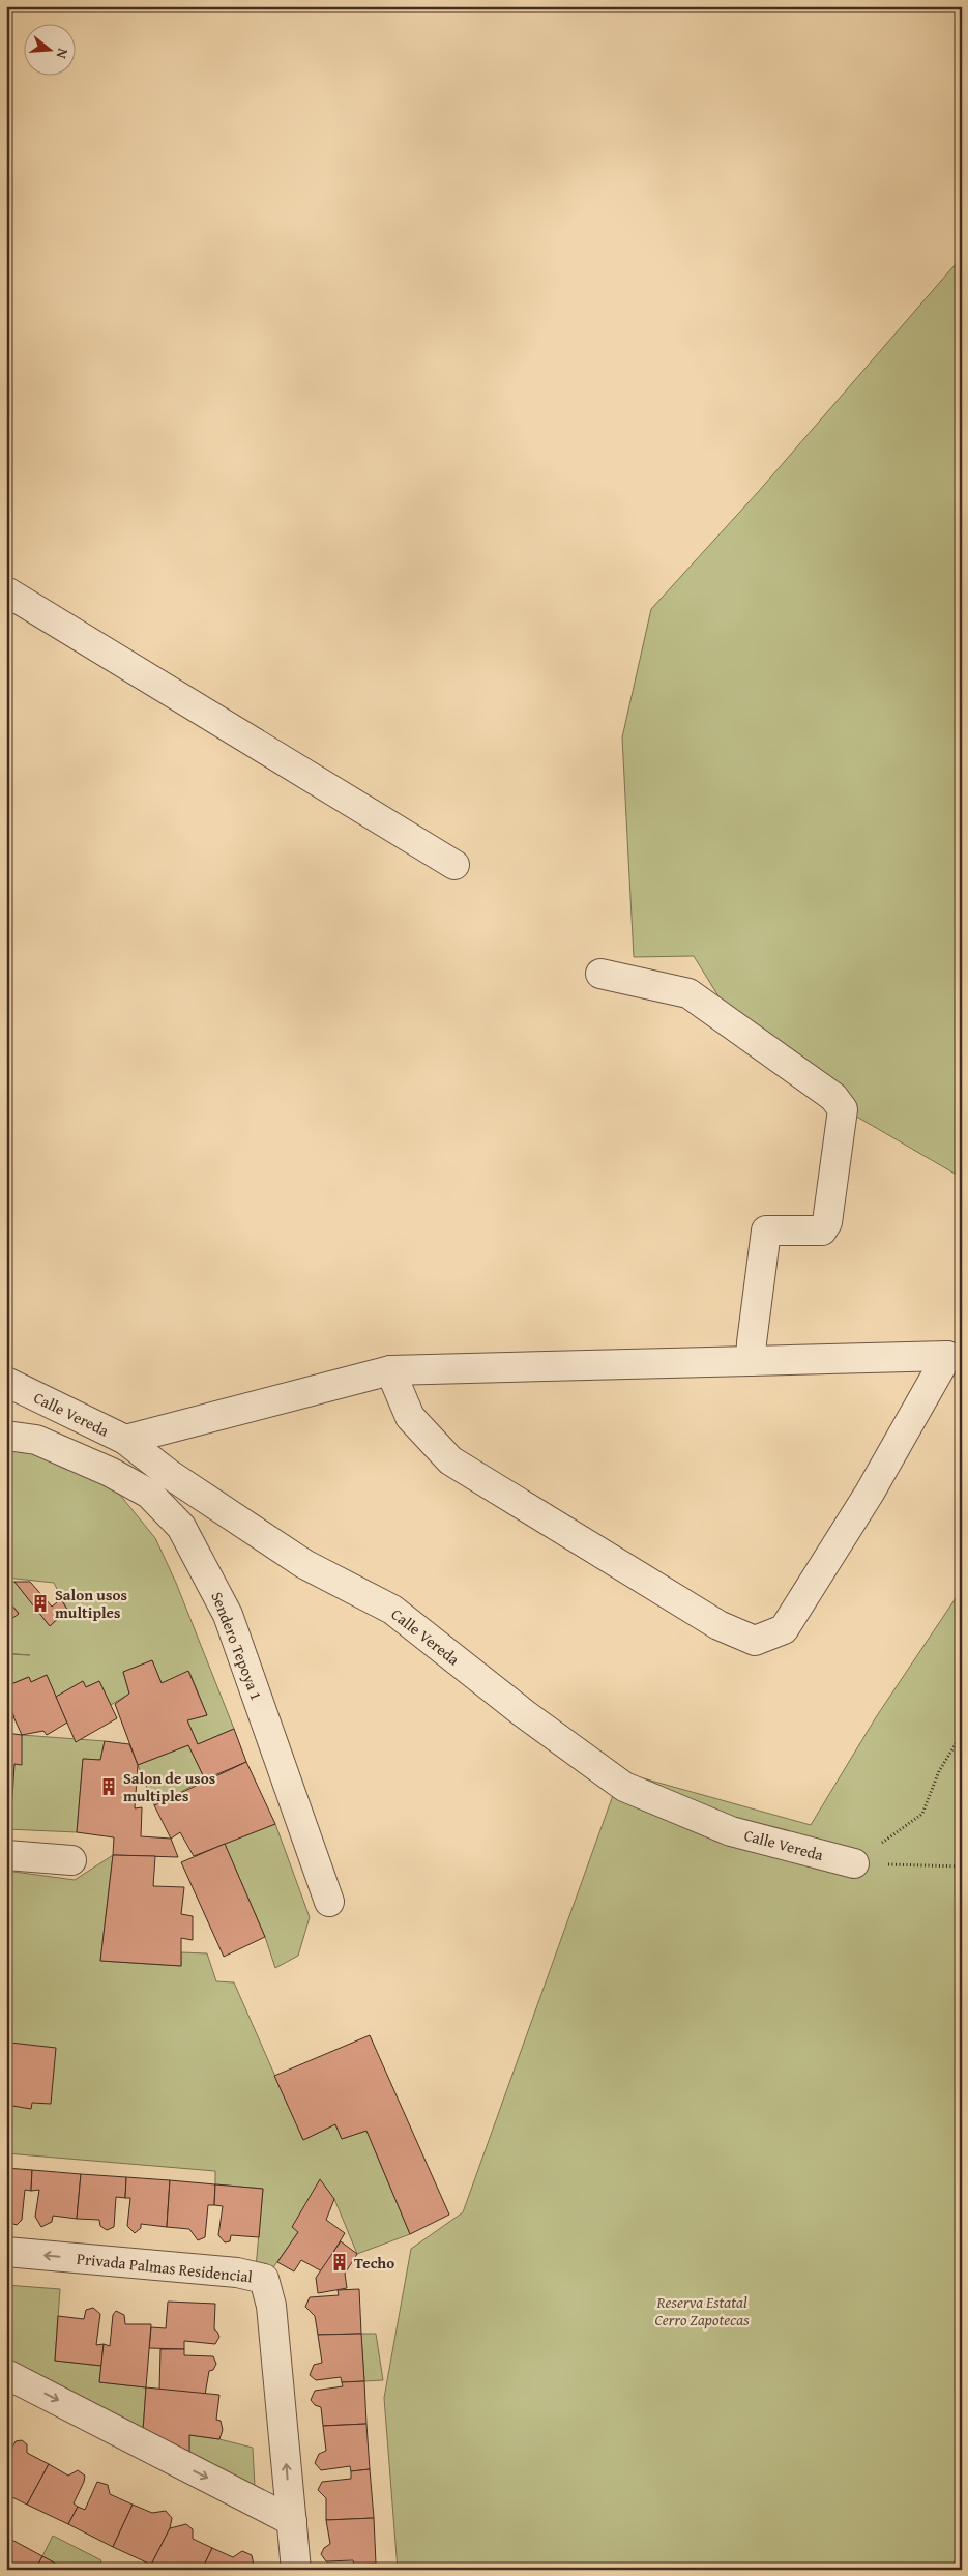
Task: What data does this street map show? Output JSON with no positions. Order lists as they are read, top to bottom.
{
  "streets": {
    "street": ["Calle Vereda", "Sendero Tepoya 1", "Privada Palmas Residencial"]
  },
  "parks": ["Reserva Estatal Cerro Zapotecas"],
  "places": {
    "building": ["Salon usos multiples", "Salon de usos multiples", "Techo"]
  },
  "north": "right"
}
